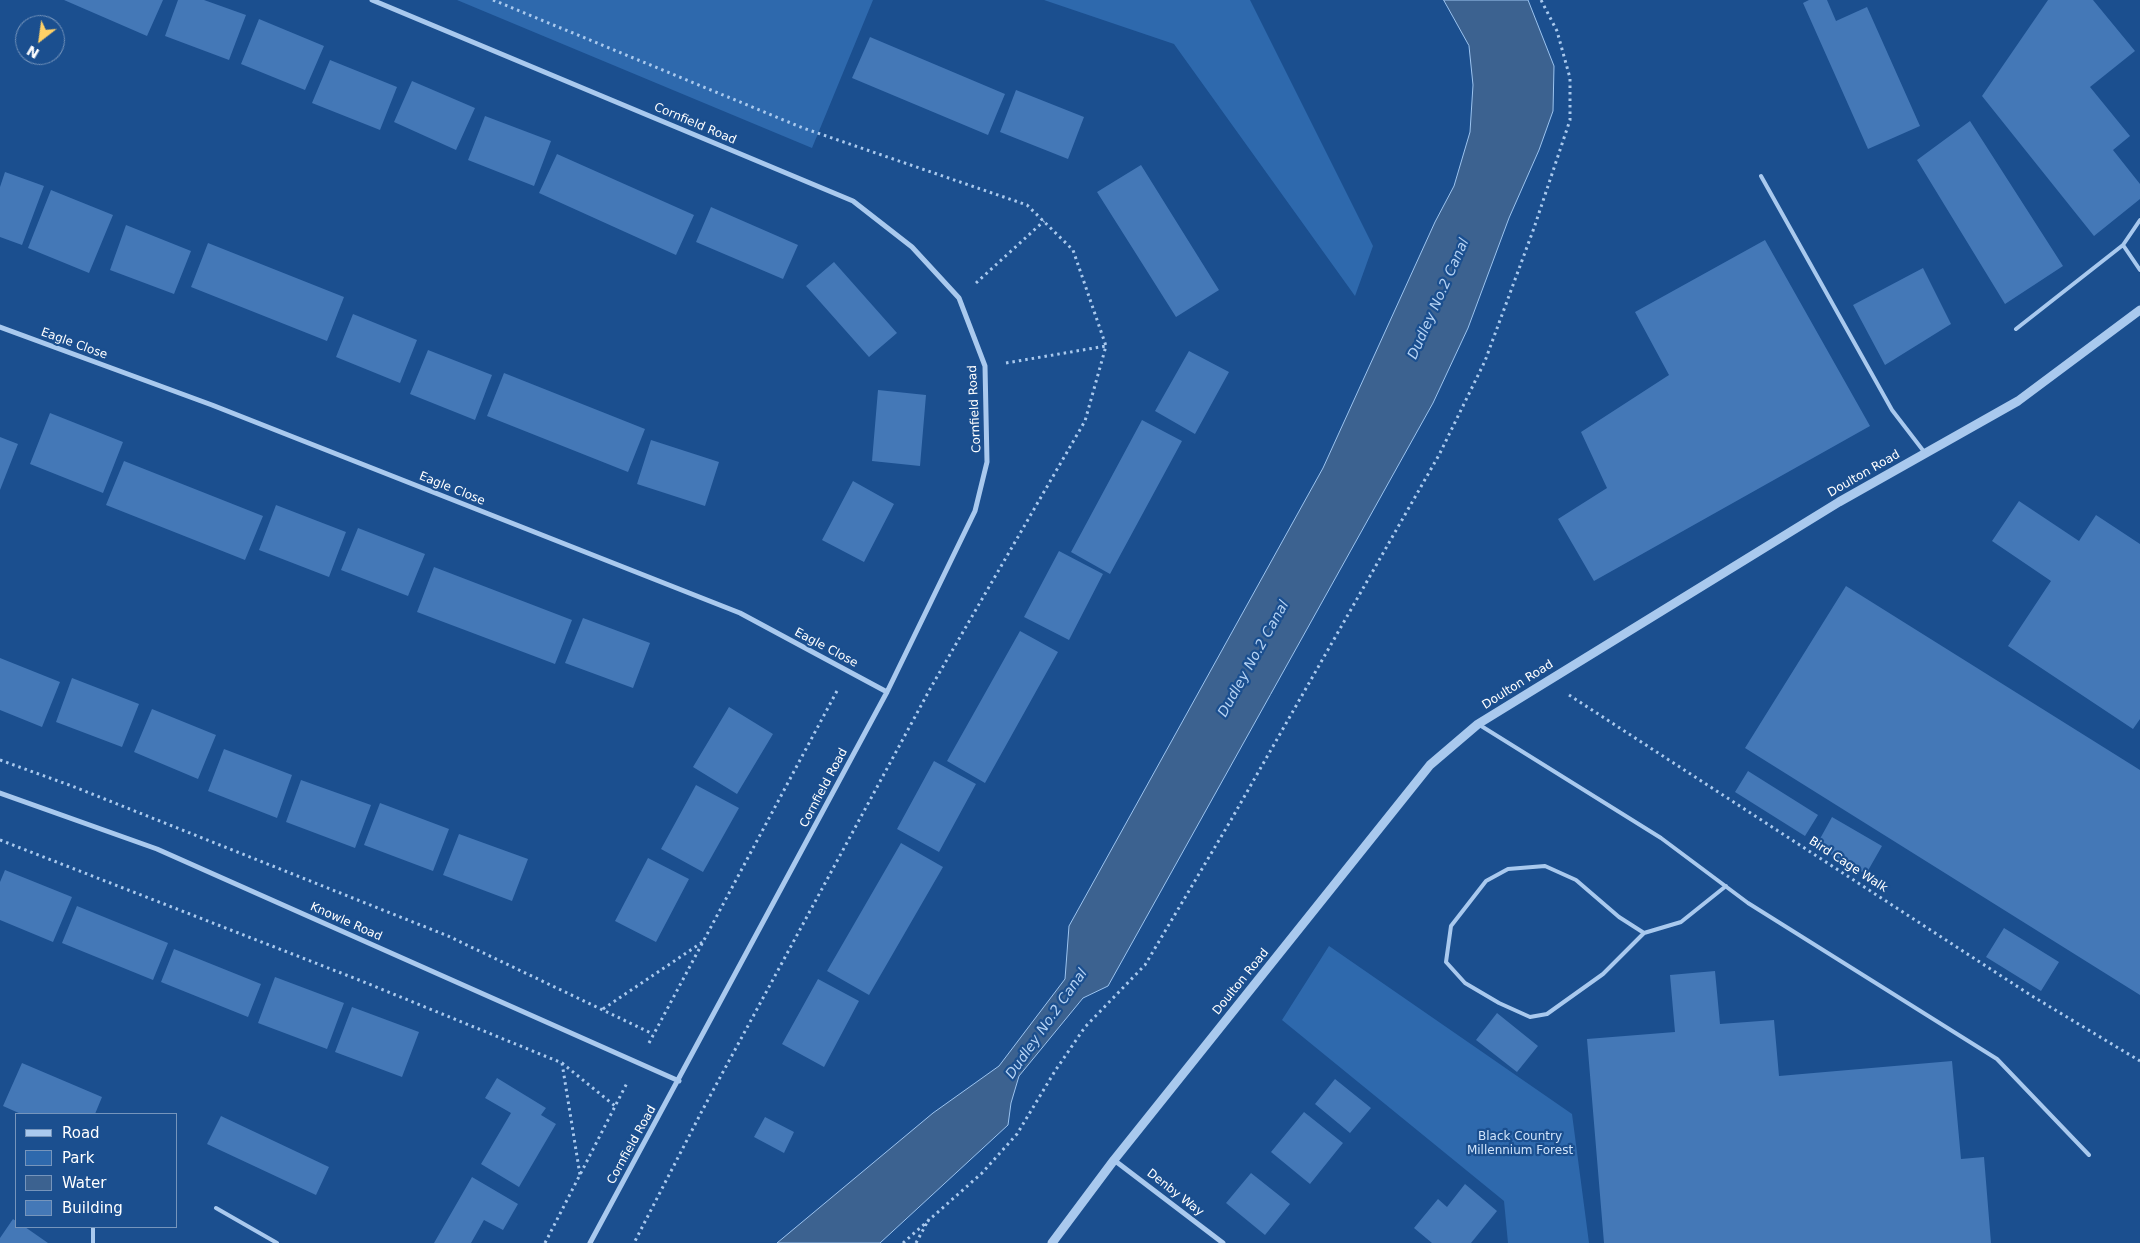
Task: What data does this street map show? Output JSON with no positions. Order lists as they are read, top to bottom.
{
  "streets": {
    "street": [
      "Cornfield Road",
      "Eagle Close",
      "Doulton Road",
      "Knowle Road",
      "Denby Way"
    ],
    "path": ["Bird Cage Walk"]
  },
  "crossings": [
    ["Cornfield Road", "Eagle Close"],
    ["Cornfield Road", "Knowle Road"],
    ["Doulton Road", "Bird Cage Walk"],
    ["Doulton Road", "Denby Way"]
  ],
  "water": ["Dudley No.2 Canal"],
  "parks": ["Black Country Millennium Forest"],
  "legend": [
    "Road",
    "Park",
    "Water",
    "Building"
  ],
  "north": "bottom left"
}
